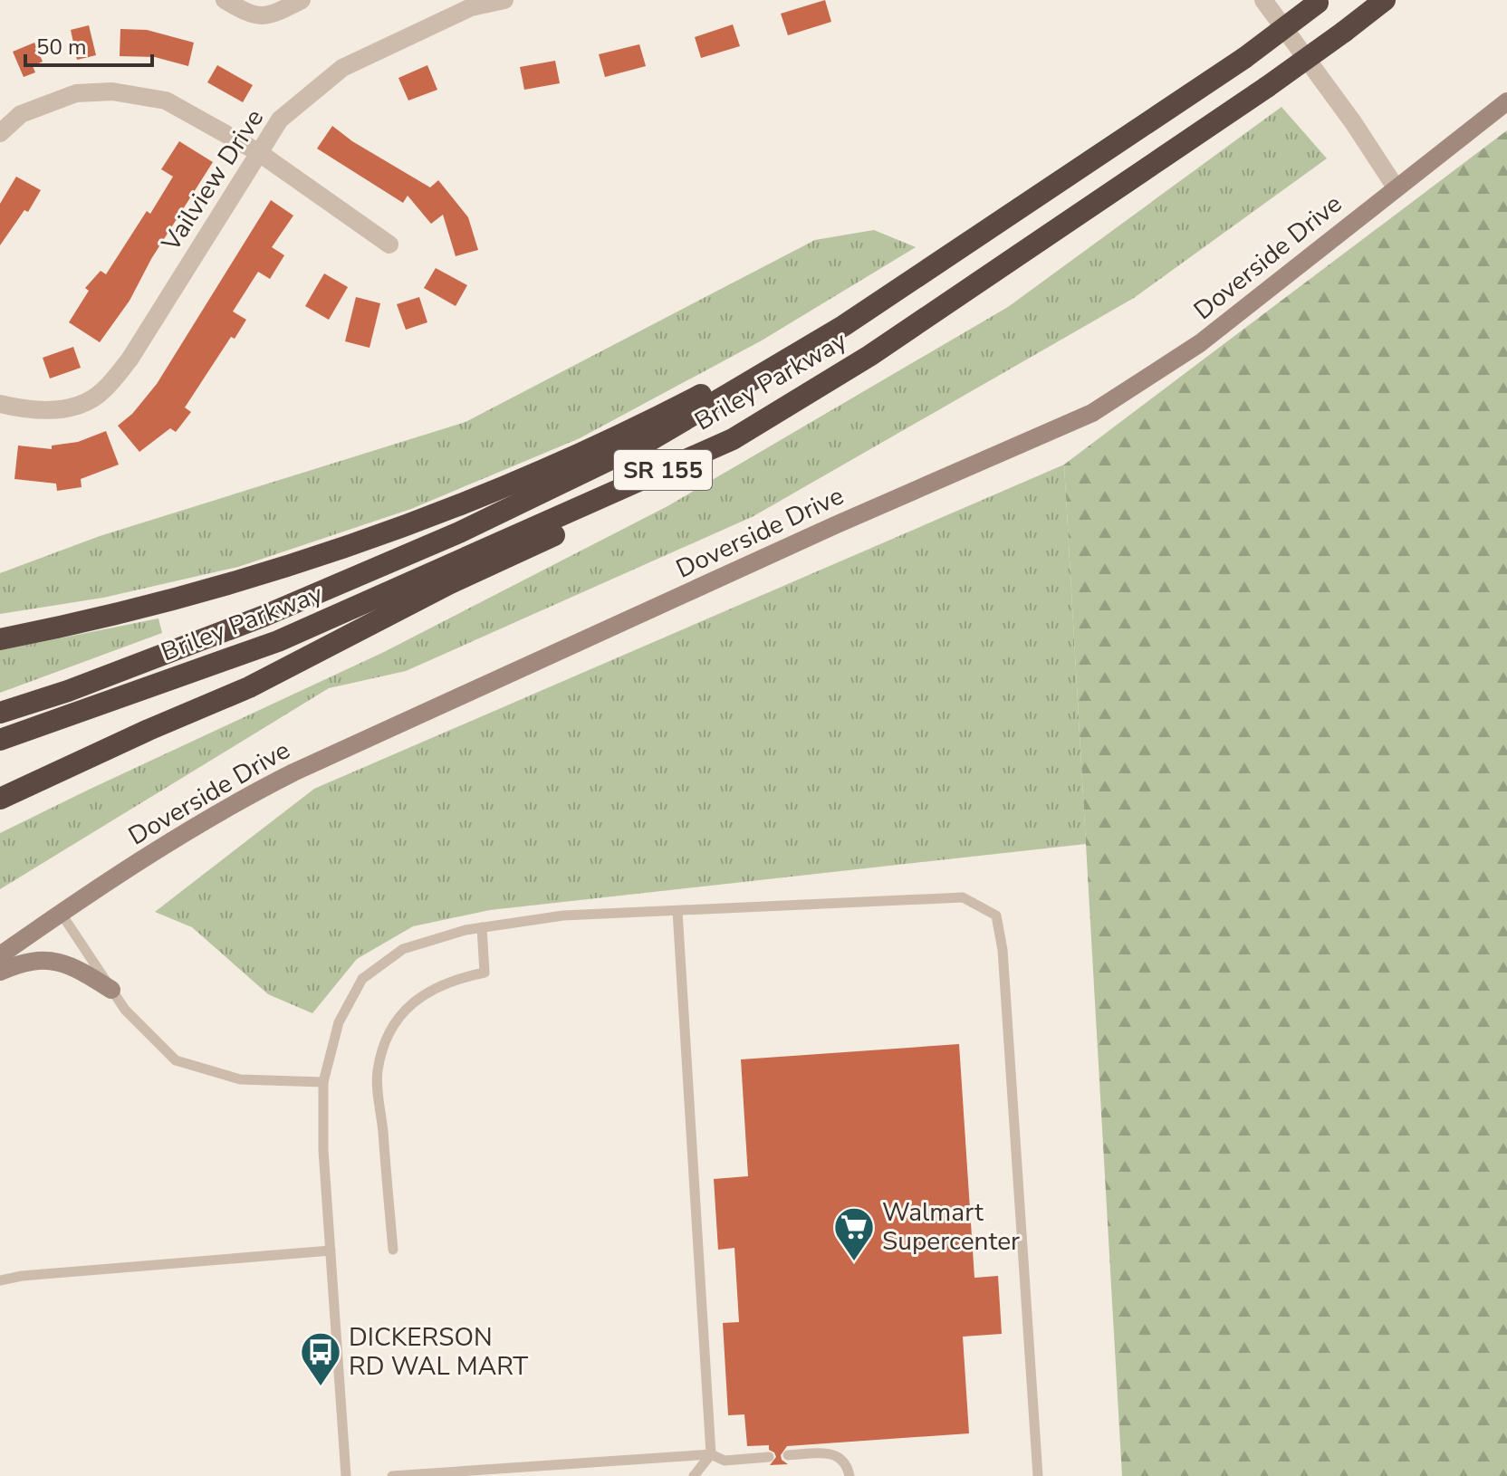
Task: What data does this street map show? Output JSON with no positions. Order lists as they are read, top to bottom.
{
  "streets": {
    "highway": ["Briley Parkway", "SR 155"],
    "street": ["Vailview Drive", "Doverside Drive"]
  },
  "places": {
    "supermarket": ["Walmart Supercenter"],
    "bus stop": ["DICKERSON RD WAL MART"]
  },
  "scale_bar": "50 m"
}
